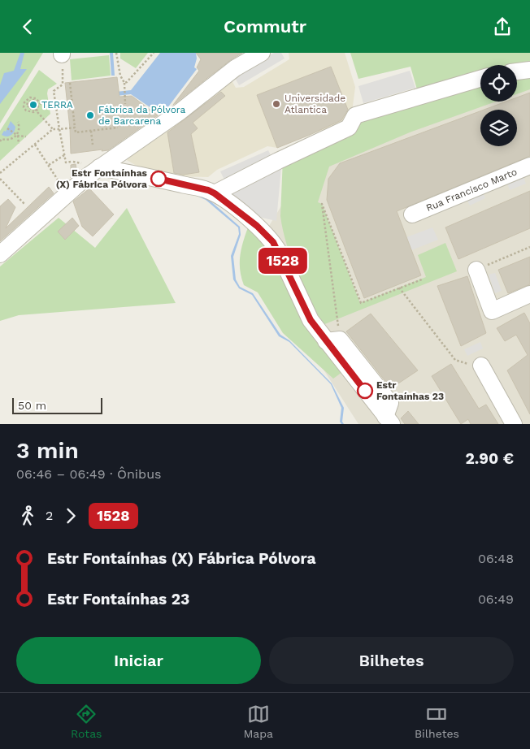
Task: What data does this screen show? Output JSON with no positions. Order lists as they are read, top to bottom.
{
  "streets": {
    "street": ["Rua Francisco Marto"]
  },
  "places": [
    "Universidade Atlantica",
    "TERRA",
    "Fábrica da Pólvora de Barcarena",
    "Estr Fontaínhas (X) Fábrica Pólvora",
    "Estr Fontaínhas 23"
  ],
  "lines": ["bus line 1528"],
  "scale_bar": "50 m",
  "page": {
    "header": "Commutr",
    "on_map": "1528",
    "scale": "50 m",
    "heading": ["3 min", "06:46 – 06:49 · Ônibus", "2.90 €"],
    "legs": ["2", "1528"],
    "list": [
      {
        "name": "Estr Fontaínhas (X) Fábrica Pólvora",
        "value": "06:48"
      },
      {
        "name": "Estr Fontaínhas 23",
        "value": "06:49"
      }
    ],
    "buttons": ["Iniciar", "Bilhetes"],
    "tabs": ["Rotas", "Mapa", "Bilhetes"]
  }
}
